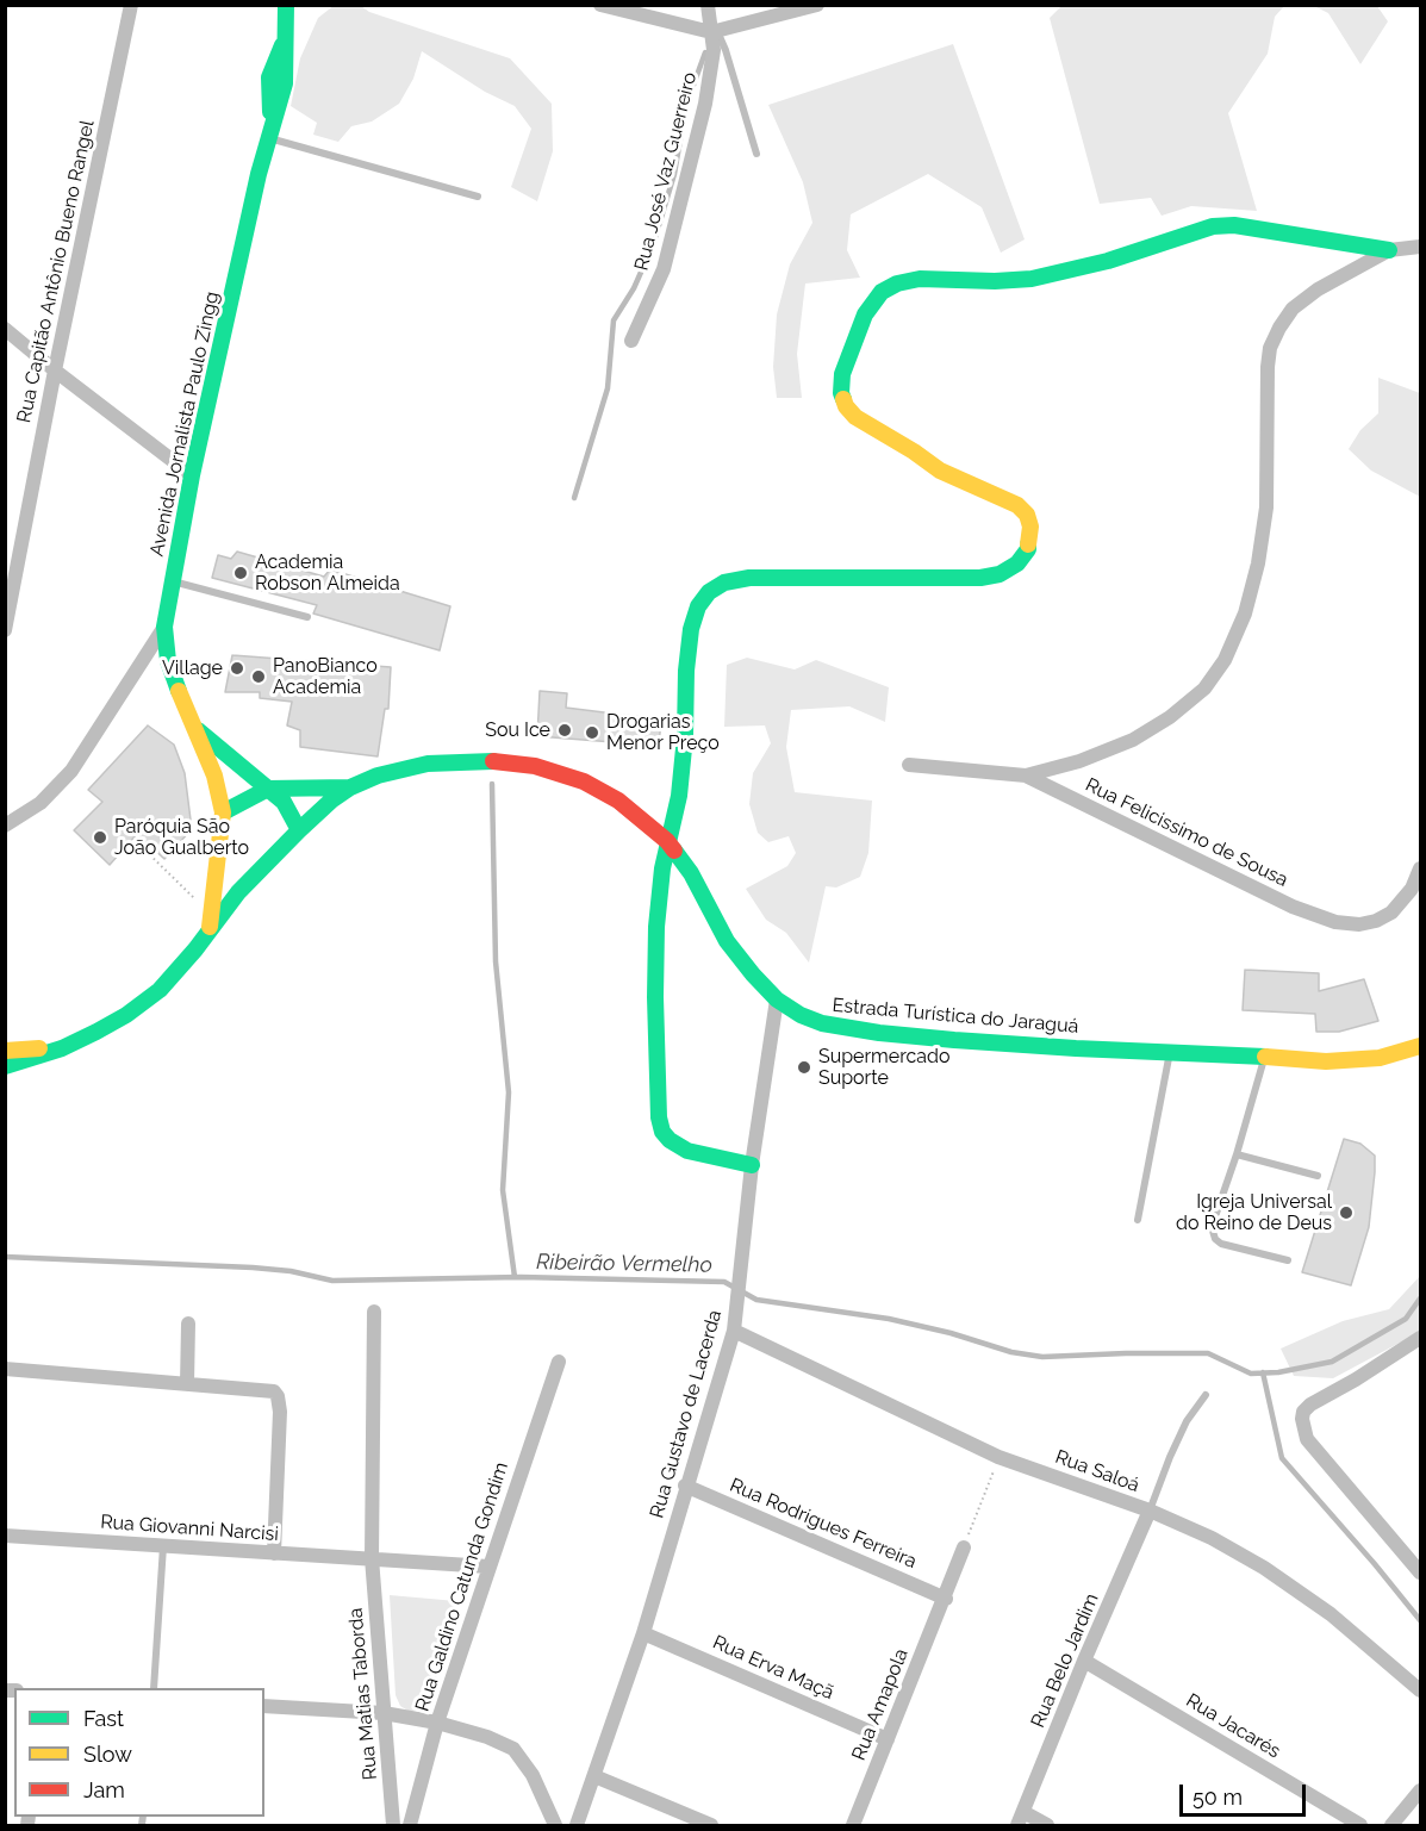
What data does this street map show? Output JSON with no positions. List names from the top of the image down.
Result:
{
  "streets": {
    "main road": ["Avenida Jornalista Paulo Zingg", "Estrada Turística do Jaraguá"],
    "street": [
      "Rua José Vaz Guerreiro",
      "Rua Capitão Antônio Bueno Rangel",
      "Rua Felicissimo de Sousa",
      "Rua Gustavo de Lacerda",
      "Rua Saloá",
      "Rua Rodrigues Ferreira",
      "Rua Giovanni Narcisi",
      "Rua Galdino Catunda Gondim",
      "Rua Belo Jardim",
      "Rua Erva Maçã",
      "Rua Matias Taborda",
      "Rua Amapola",
      "Rua Jacarés"
    ]
  },
  "crossings": [
    ["Avenida Jornalista Paulo Zingg", "Estrada Turística do Jaraguá"],
    ["Estrada Turística do Jaraguá", "Rua Gustavo de Lacerda"],
    ["Rua Gustavo de Lacerda", "Rua Saloá"],
    ["Rua Gustavo de Lacerda", "Rua Rodrigues Ferreira"],
    ["Rua Gustavo de Lacerda", "Rua Erva Maçã"],
    ["Rua Saloá", "Rua Belo Jardim"],
    ["Rua Rodrigues Ferreira", "Rua Amapola"],
    ["Rua Giovanni Narcisi", "Rua Galdino Catunda Gondim"],
    ["Rua Giovanni Narcisi", "Rua Matias Taborda"],
    ["Rua Belo Jardim", "Rua Jacarés"],
    ["Rua Erva Maçã", "Rua Amapola"]
  ],
  "water": ["Ribeirão Vermelho"],
  "places": [
    "Academia Robson Almeida",
    "Village",
    "PanoBianco Academia",
    "Sou Ice",
    "Drogarias Menor Preço",
    "Paróquia São João Gualberto",
    "Supermercado Suporte",
    "Igreja Universal do Reino de Deus"
  ],
  "legend": ["Fast", "Slow", "Jam"],
  "scale_bar": "50 m"
}
